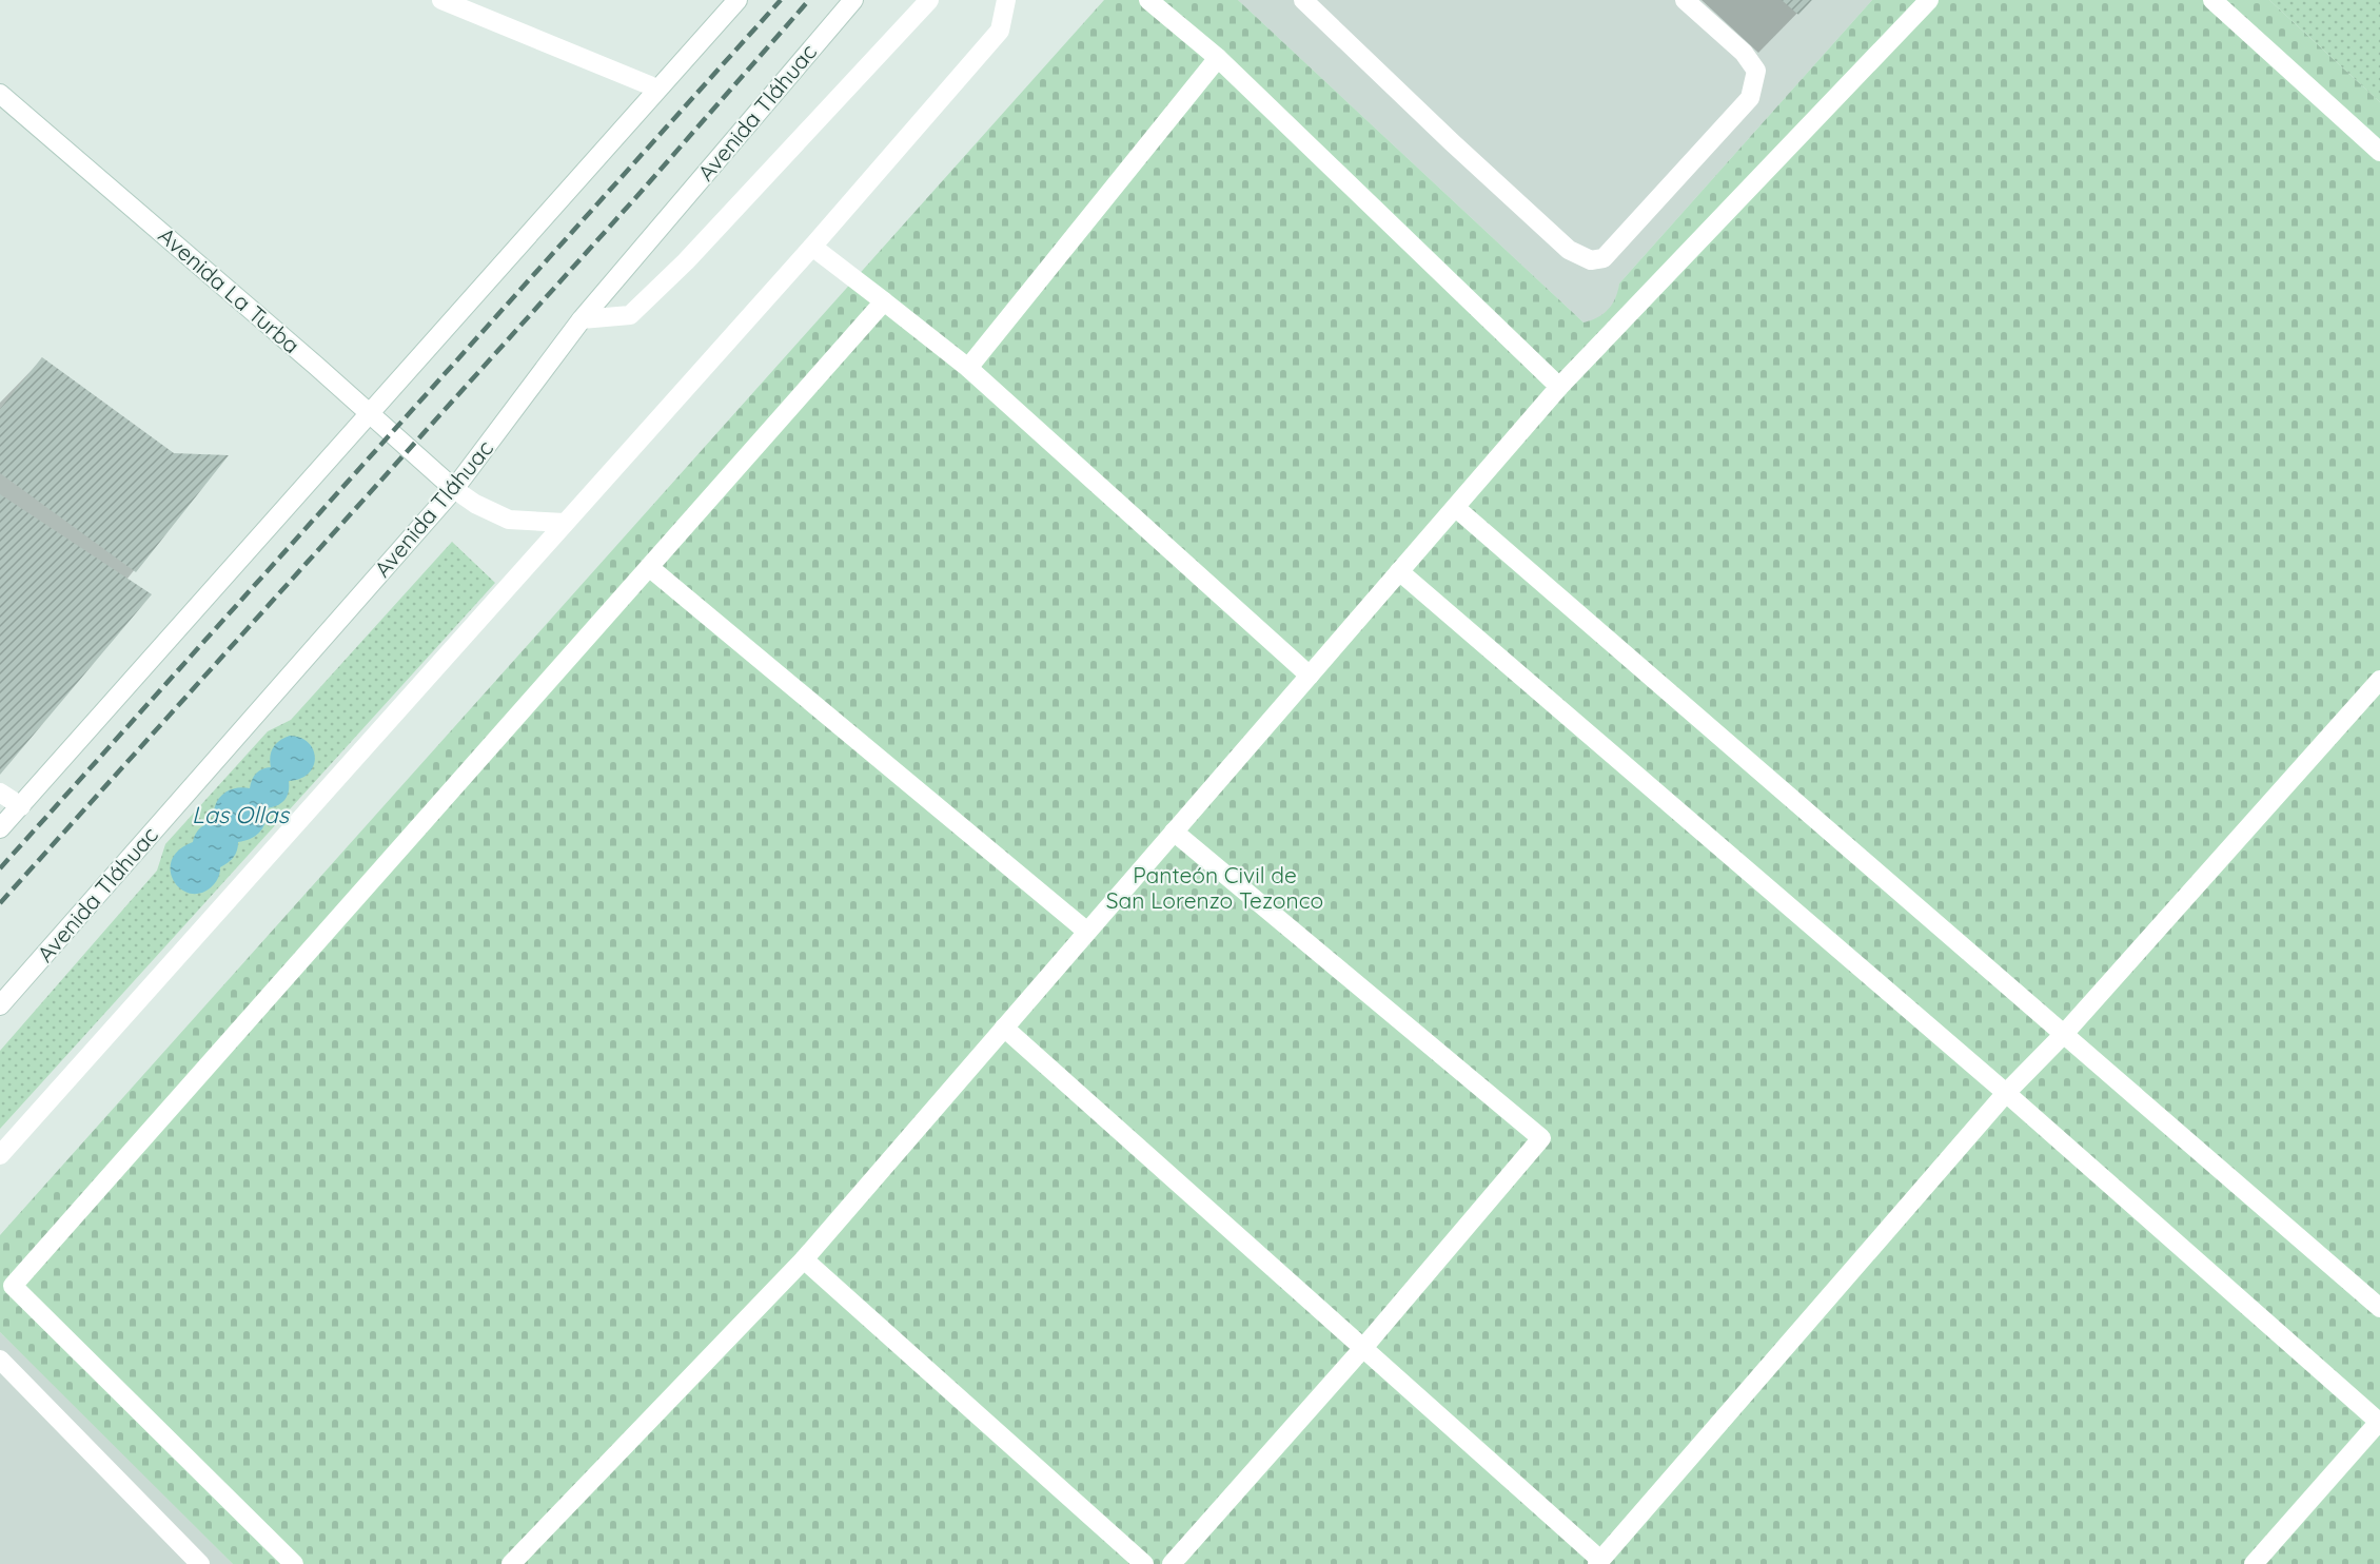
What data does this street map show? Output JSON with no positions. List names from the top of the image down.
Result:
{
  "streets": {
    "main road": ["Avenida Tláhuac", "Avenida La Turba"]
  },
  "crossings": [
    ["Avenida Tláhuac", "Avenida La Turba"]
  ],
  "water": ["Las Ollas"],
  "parks": ["Panteón Civil de San Lorenzo Tezonco"]
}
